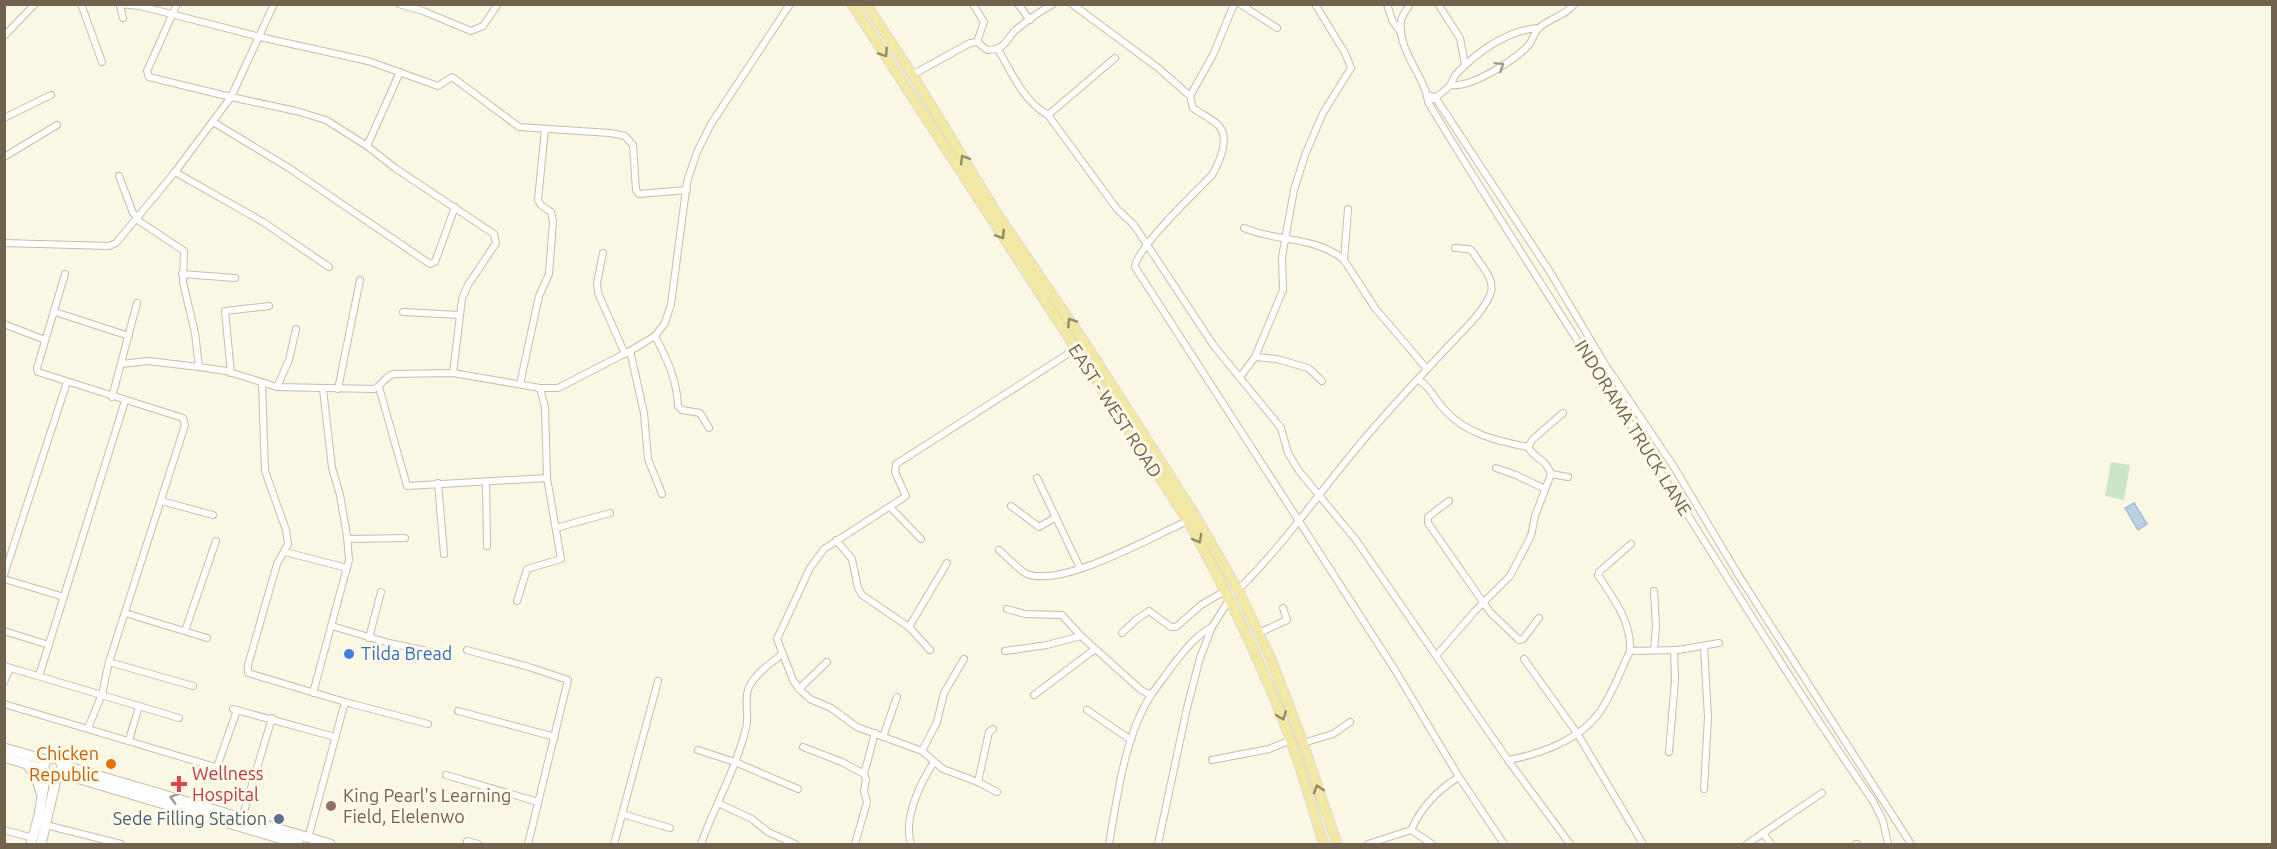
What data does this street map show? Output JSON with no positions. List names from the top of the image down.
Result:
{
  "streets": {
    "main road": ["EAST - WEST ROAD"],
    "street": ["INDORAMA TRUCK LANE"]
  },
  "places": {
    "other": [
      "Tilda Bread",
      "Chicken Republic",
      "King Pearl's Learning Field, Elelenwo",
      "Sede Filling Station"
    ],
    "health": ["Wellness Hospital"]
  }
}
